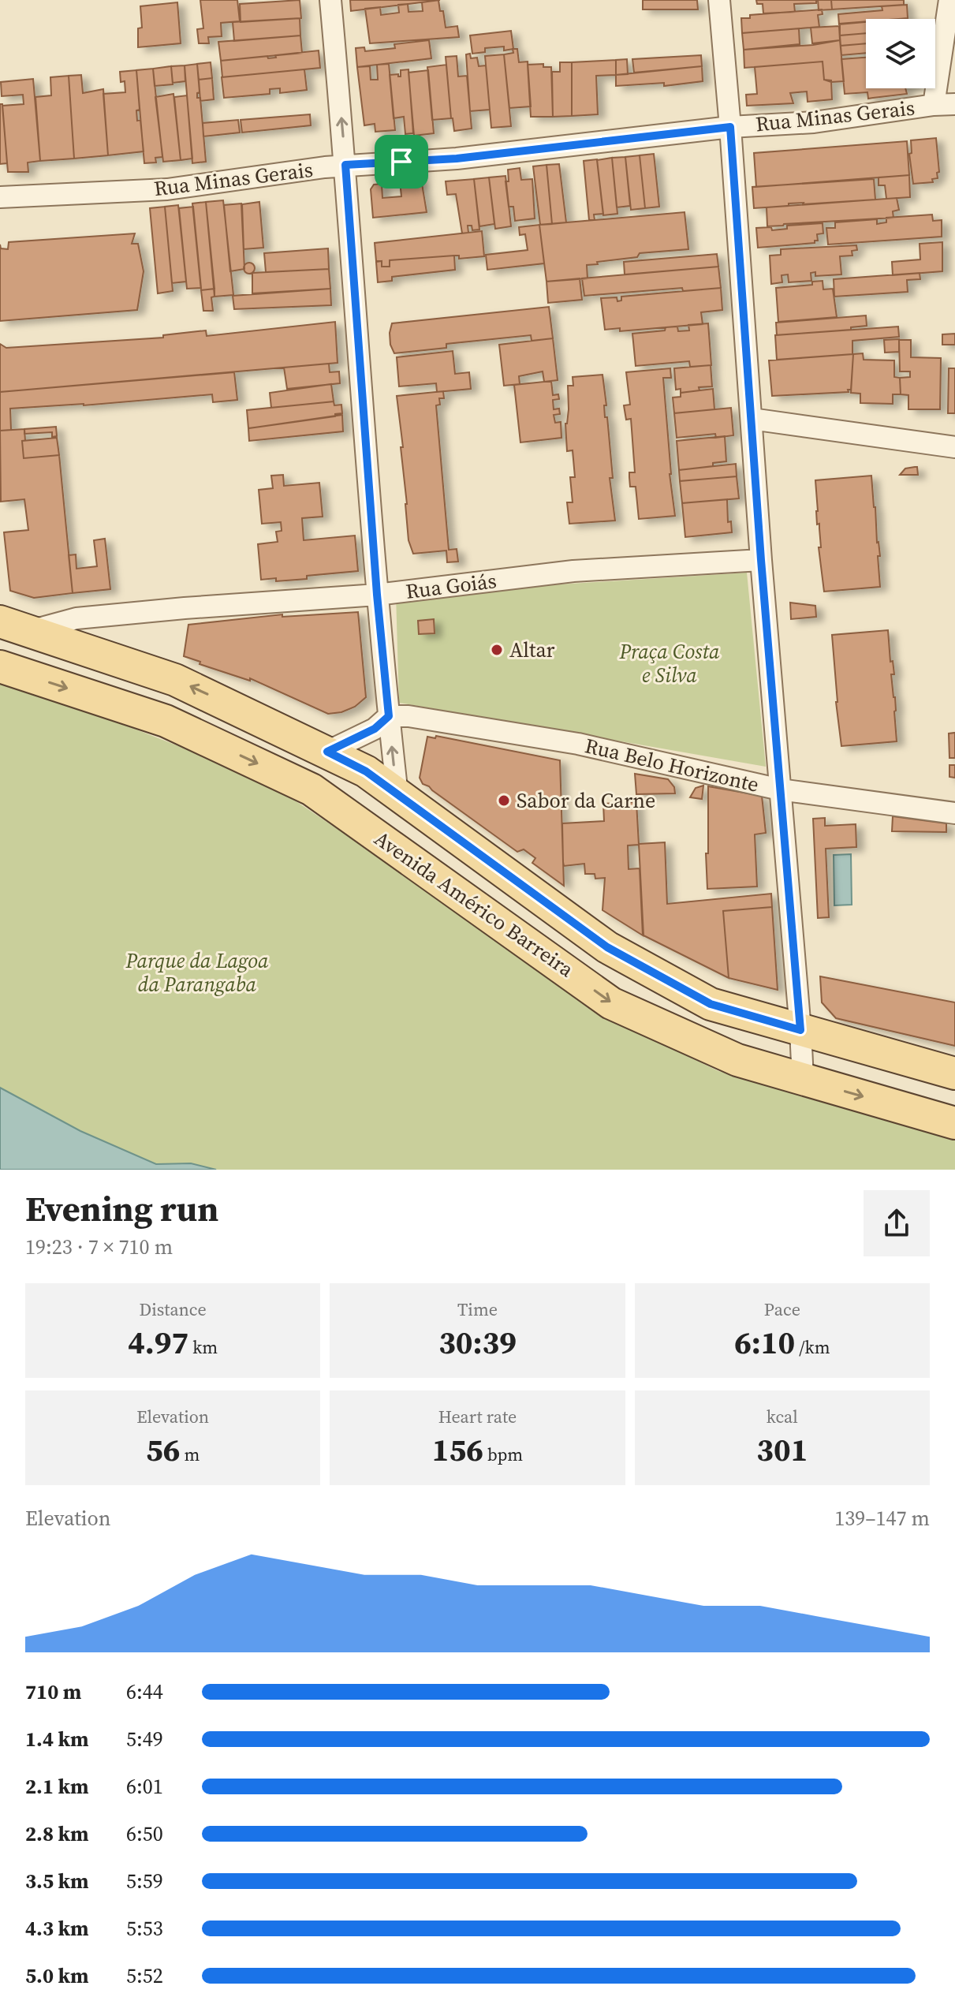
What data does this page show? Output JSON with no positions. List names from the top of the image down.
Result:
{
  "streets": {
    "main road": ["Avenida Américo Barreira"],
    "street": ["Rua Minas Gerais", "Rua Goiás", "Rua Belo Horizonte"]
  },
  "crossings": [
    ["Rua Goiás", "Avenida Américo Barreira"]
  ],
  "parks": ["Praça Costa e Silva", "Parque da Lagoa da Parangaba"],
  "places": ["Altar", "Sabor da Carne"],
  "page": {
    "heading": ["Evening run", "19:23 · 7 × 710 m"],
    "stats": [
      ["Distance", "4.97 km"],
      ["Time", "30:39"],
      ["Pace", "6:10 /km"],
      ["Elevation", "56 m"],
      ["Heart rate", "156 bpm"],
      ["kcal", "301"]
    ],
    "chart": ["Elevation", "139–147 m"],
    "list": [
      {
        "name": "710 m",
        "note": "6:44"
      },
      {
        "name": "1.4 km",
        "note": "5:49"
      },
      {
        "name": "2.1 km",
        "note": "6:01"
      },
      {
        "name": "2.8 km",
        "note": "6:50"
      },
      {
        "name": "3.5 km",
        "note": "5:59"
      },
      {
        "name": "4.3 km",
        "note": "5:53"
      },
      {
        "name": "5.0 km",
        "note": "5:52"
      }
    ]
  }
}
